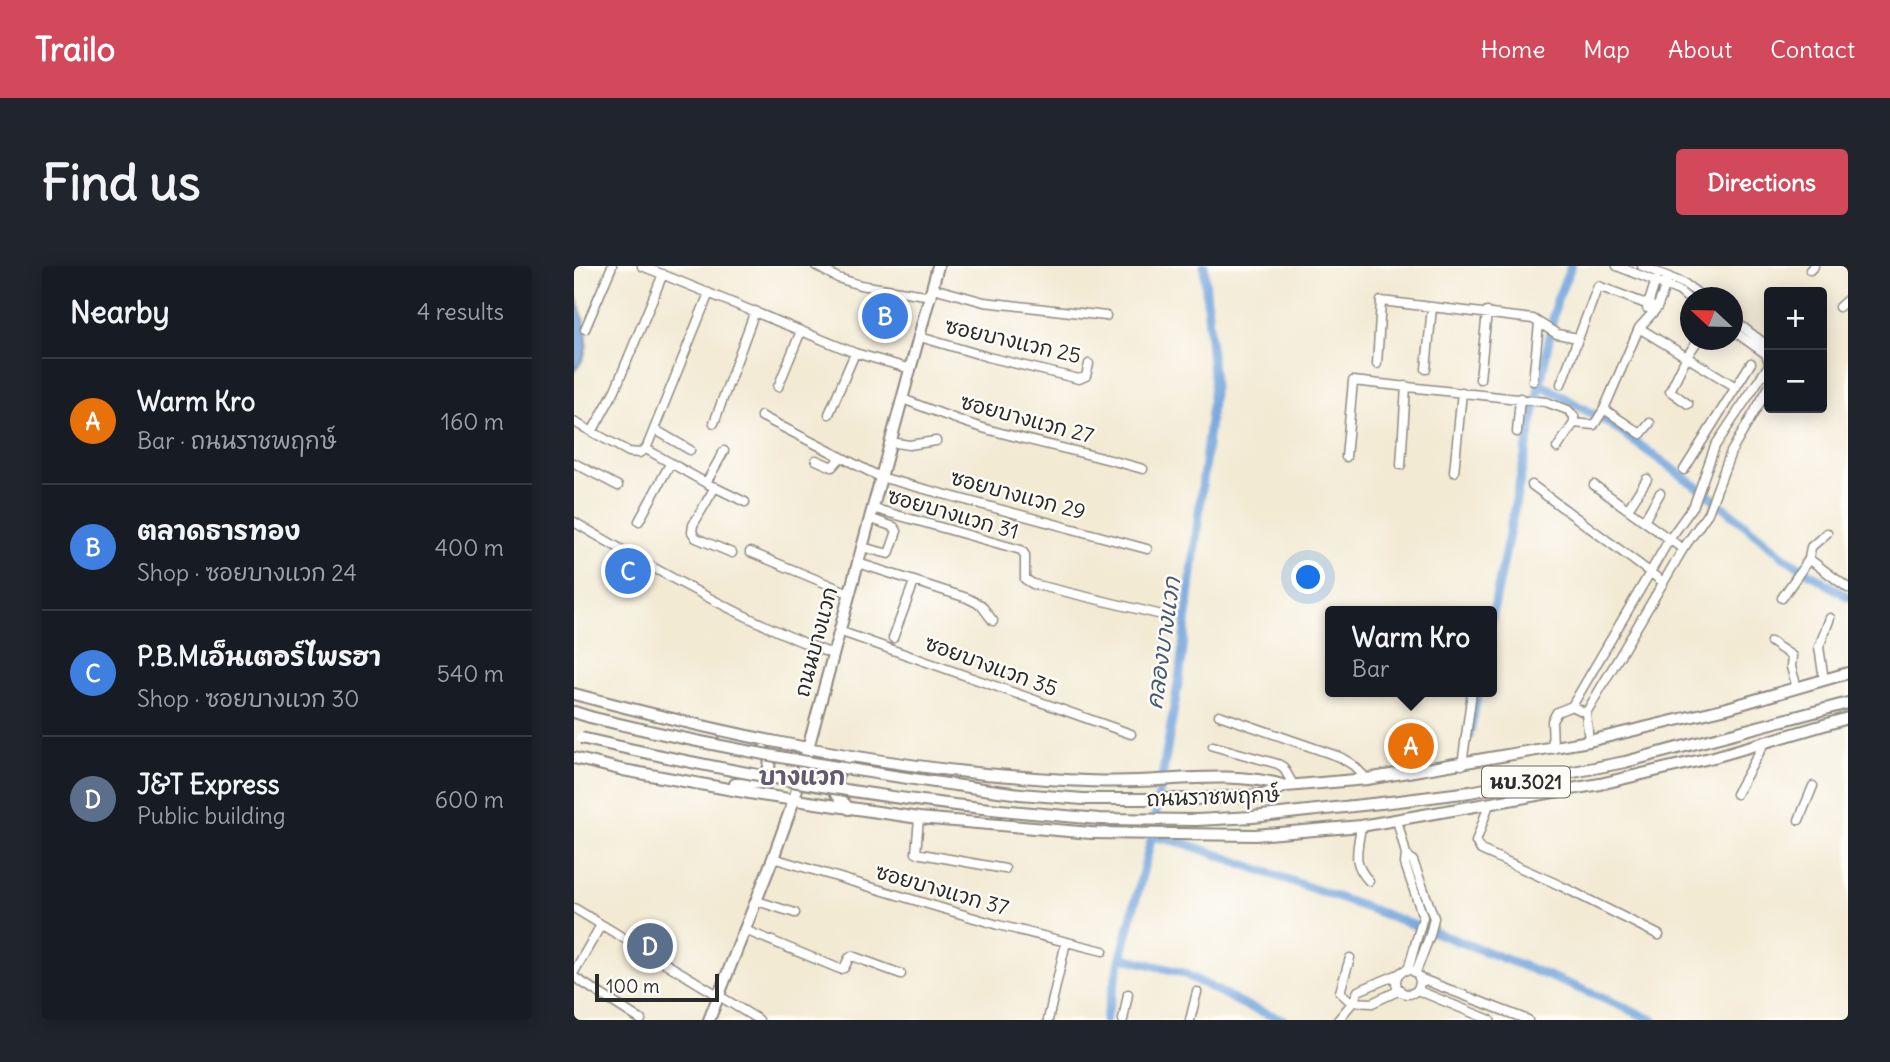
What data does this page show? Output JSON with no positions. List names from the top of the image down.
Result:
{
  "streets": {
    "main road": ["ถนนบางแวก", "นบ.3021", "ถนนราชพฤกษ์"],
    "street": [
      "ซอยบางแวก 25",
      "ซอยบางแวก 27",
      "ซอยบางแวก 29",
      "ซอยบางแวก 31",
      "ซอยบางแวก 35",
      "ซอยบางแวก 37"
    ]
  },
  "crossings": [
    ["ซอยบางแวก 25", "ถนนบางแวก"],
    ["ซอยบางแวก 27", "ถนนบางแวก"],
    ["ซอยบางแวก 29", "ถนนบางแวก"],
    ["ซอยบางแวก 31", "ถนนบางแวก"],
    ["ถนนบางแวก", "ซอยบางแวก 35"],
    ["ถนนบางแวก", "ถนนราชพฤกษ์"],
    ["ถนนบางแวก", "ซอยบางแวก 37"]
  ],
  "districts": ["บางแวก"],
  "water": ["คลองบางแวก"],
  "scale_bar": "100 m",
  "north": "left",
  "page": {
    "header": "Trailo",
    "nav": [
      "Home",
      "Map",
      "About",
      "Contact"
    ],
    "buttons": "Directions",
    "title": "Find us",
    "heading": ["Nearby", "4 results"],
    "map_buttons": ["+", "−"],
    "pins": [
      "B",
      "C",
      "A",
      "D"
    ],
    "list": [
      {
        "mark": "A",
        "name": "Warm Kro",
        "note": "Bar · ถนนราชพฤกษ์",
        "value": "160 m"
      },
      {
        "mark": "B",
        "name": "ตลาดธารทอง",
        "note": "Shop · ซอยบางแวก 24",
        "value": "400 m"
      },
      {
        "mark": "C",
        "name": "P.B.Mเอ็นเตอร์ไพรฮา",
        "note": "Shop · ซอยบางแวก 30",
        "value": "540 m"
      },
      {
        "mark": "D",
        "name": "J&T Express",
        "note": "Public building",
        "value": "600 m"
      }
    ],
    "popup": ["Warm Kro", "Bar"],
    "scale": "100 m"
  }
}
